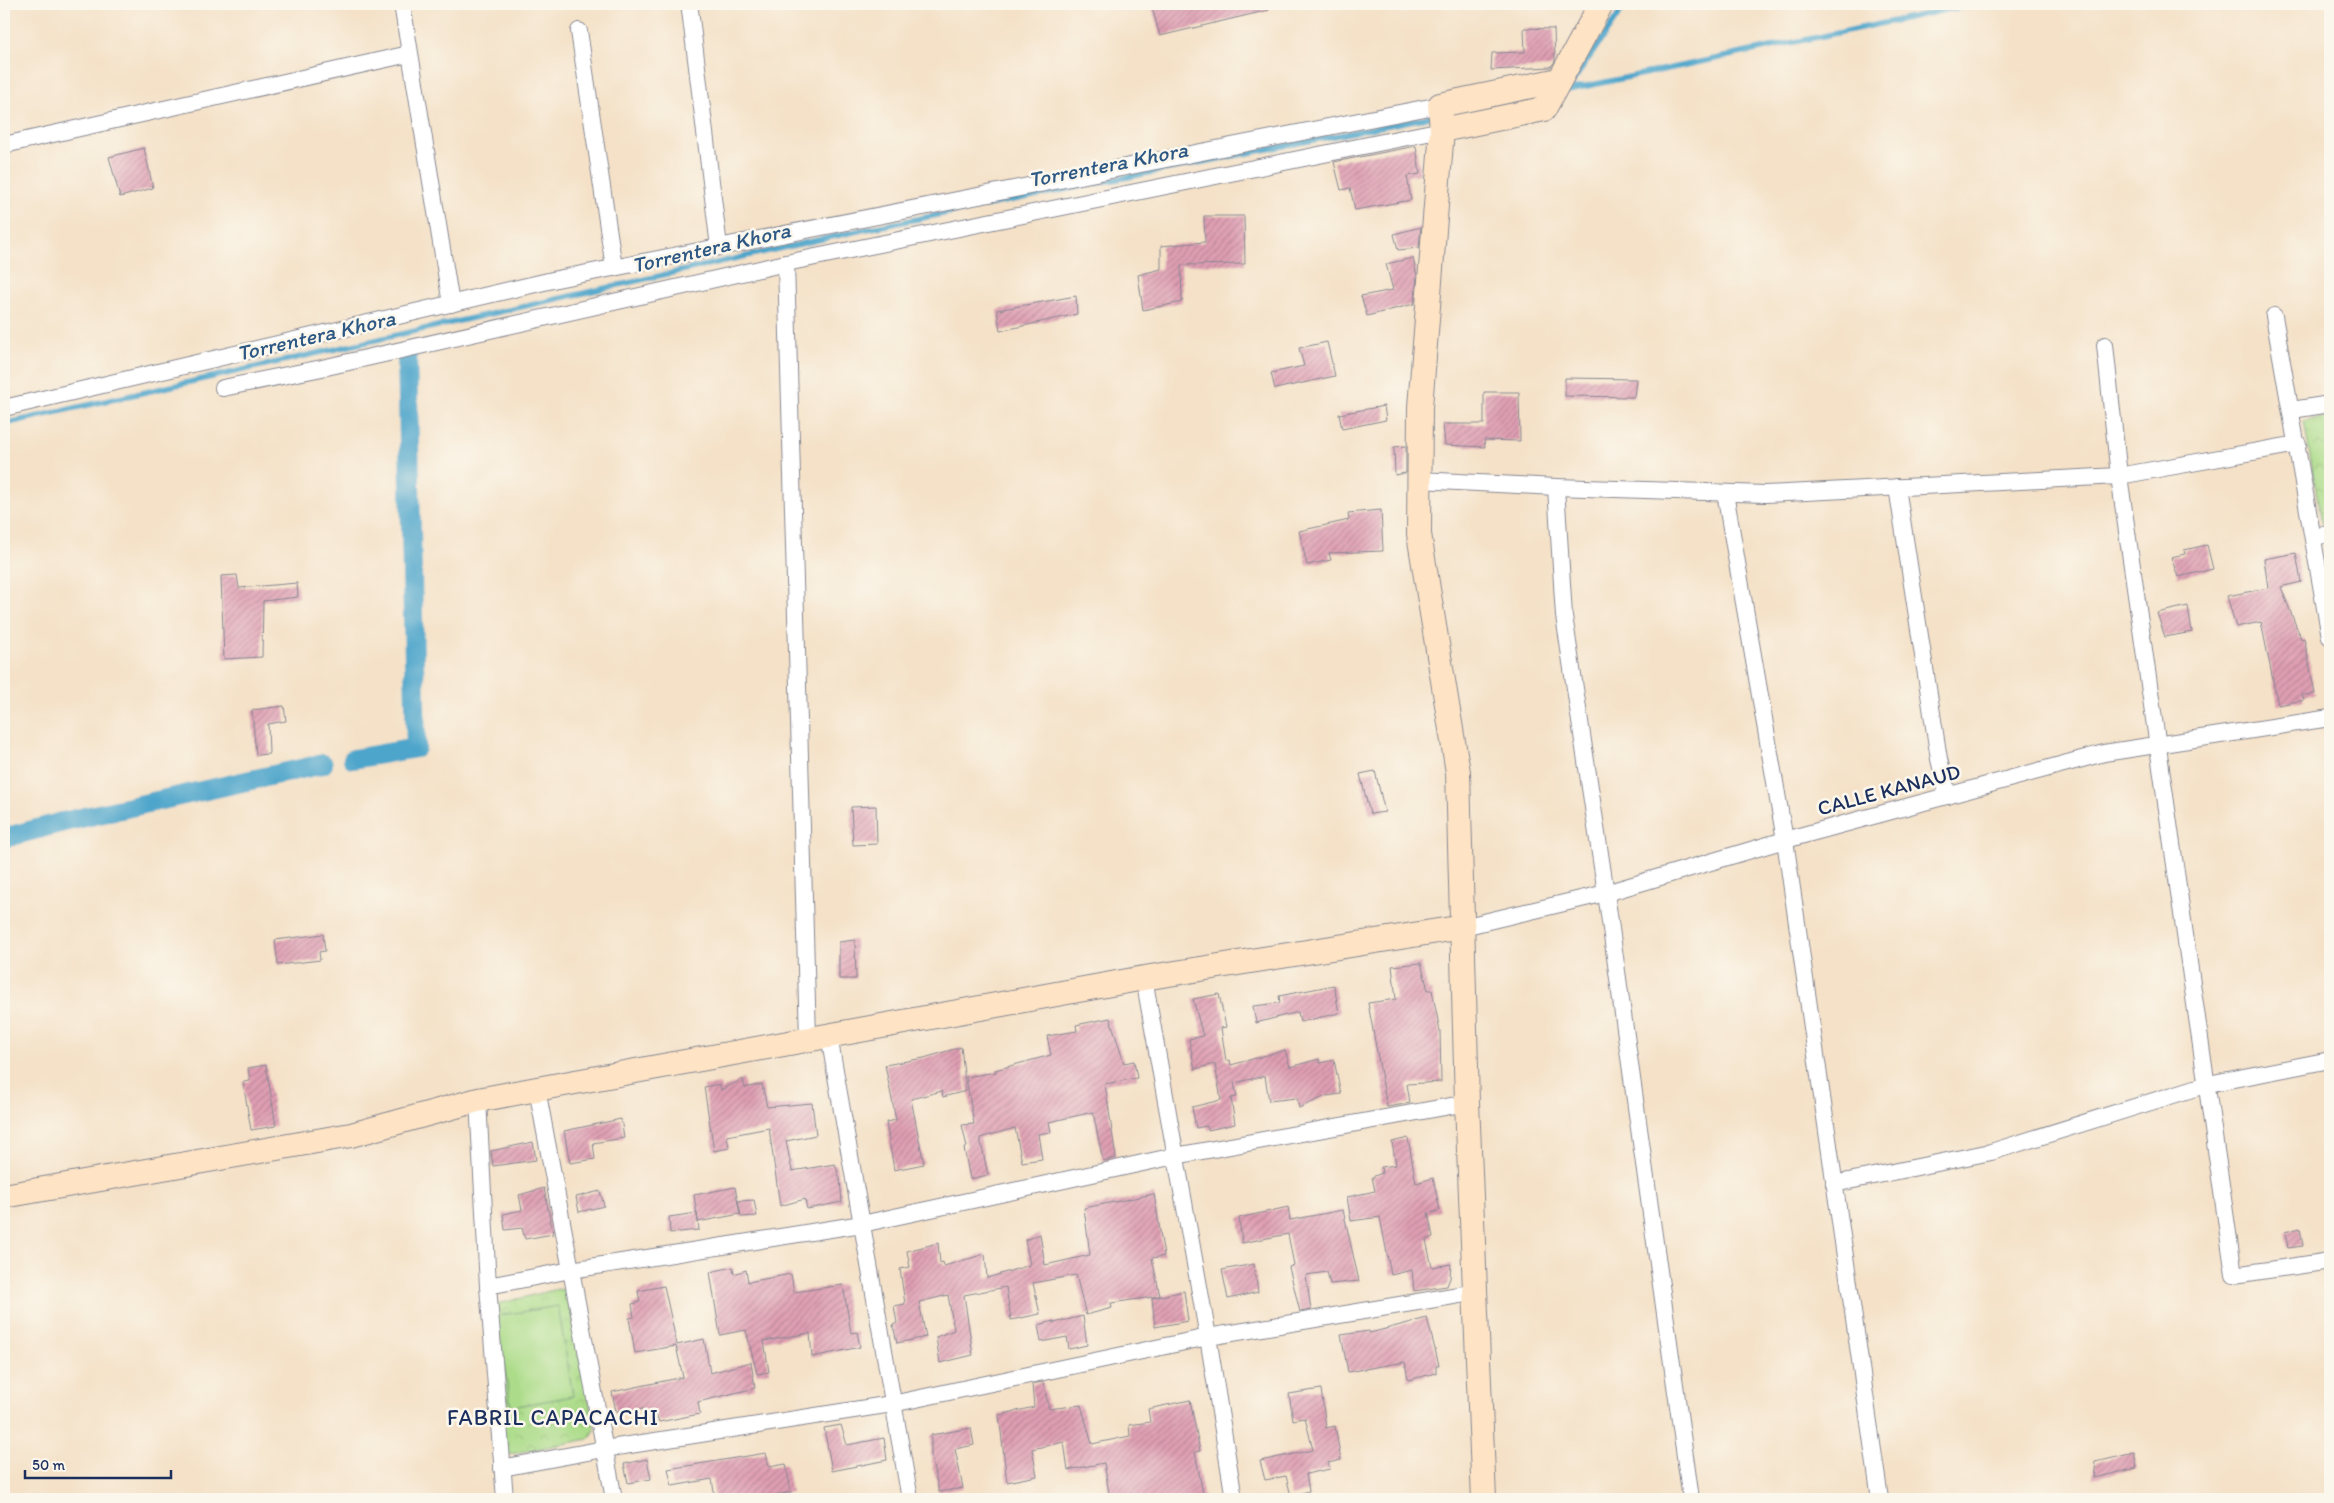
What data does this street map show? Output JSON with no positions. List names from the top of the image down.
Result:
{
  "streets": {
    "street": ["CALLE KANAUD"]
  },
  "districts": ["FABRIL CAPACACHI"],
  "water": ["Torrentera Khora"],
  "scale_bar": "50 m"
}
